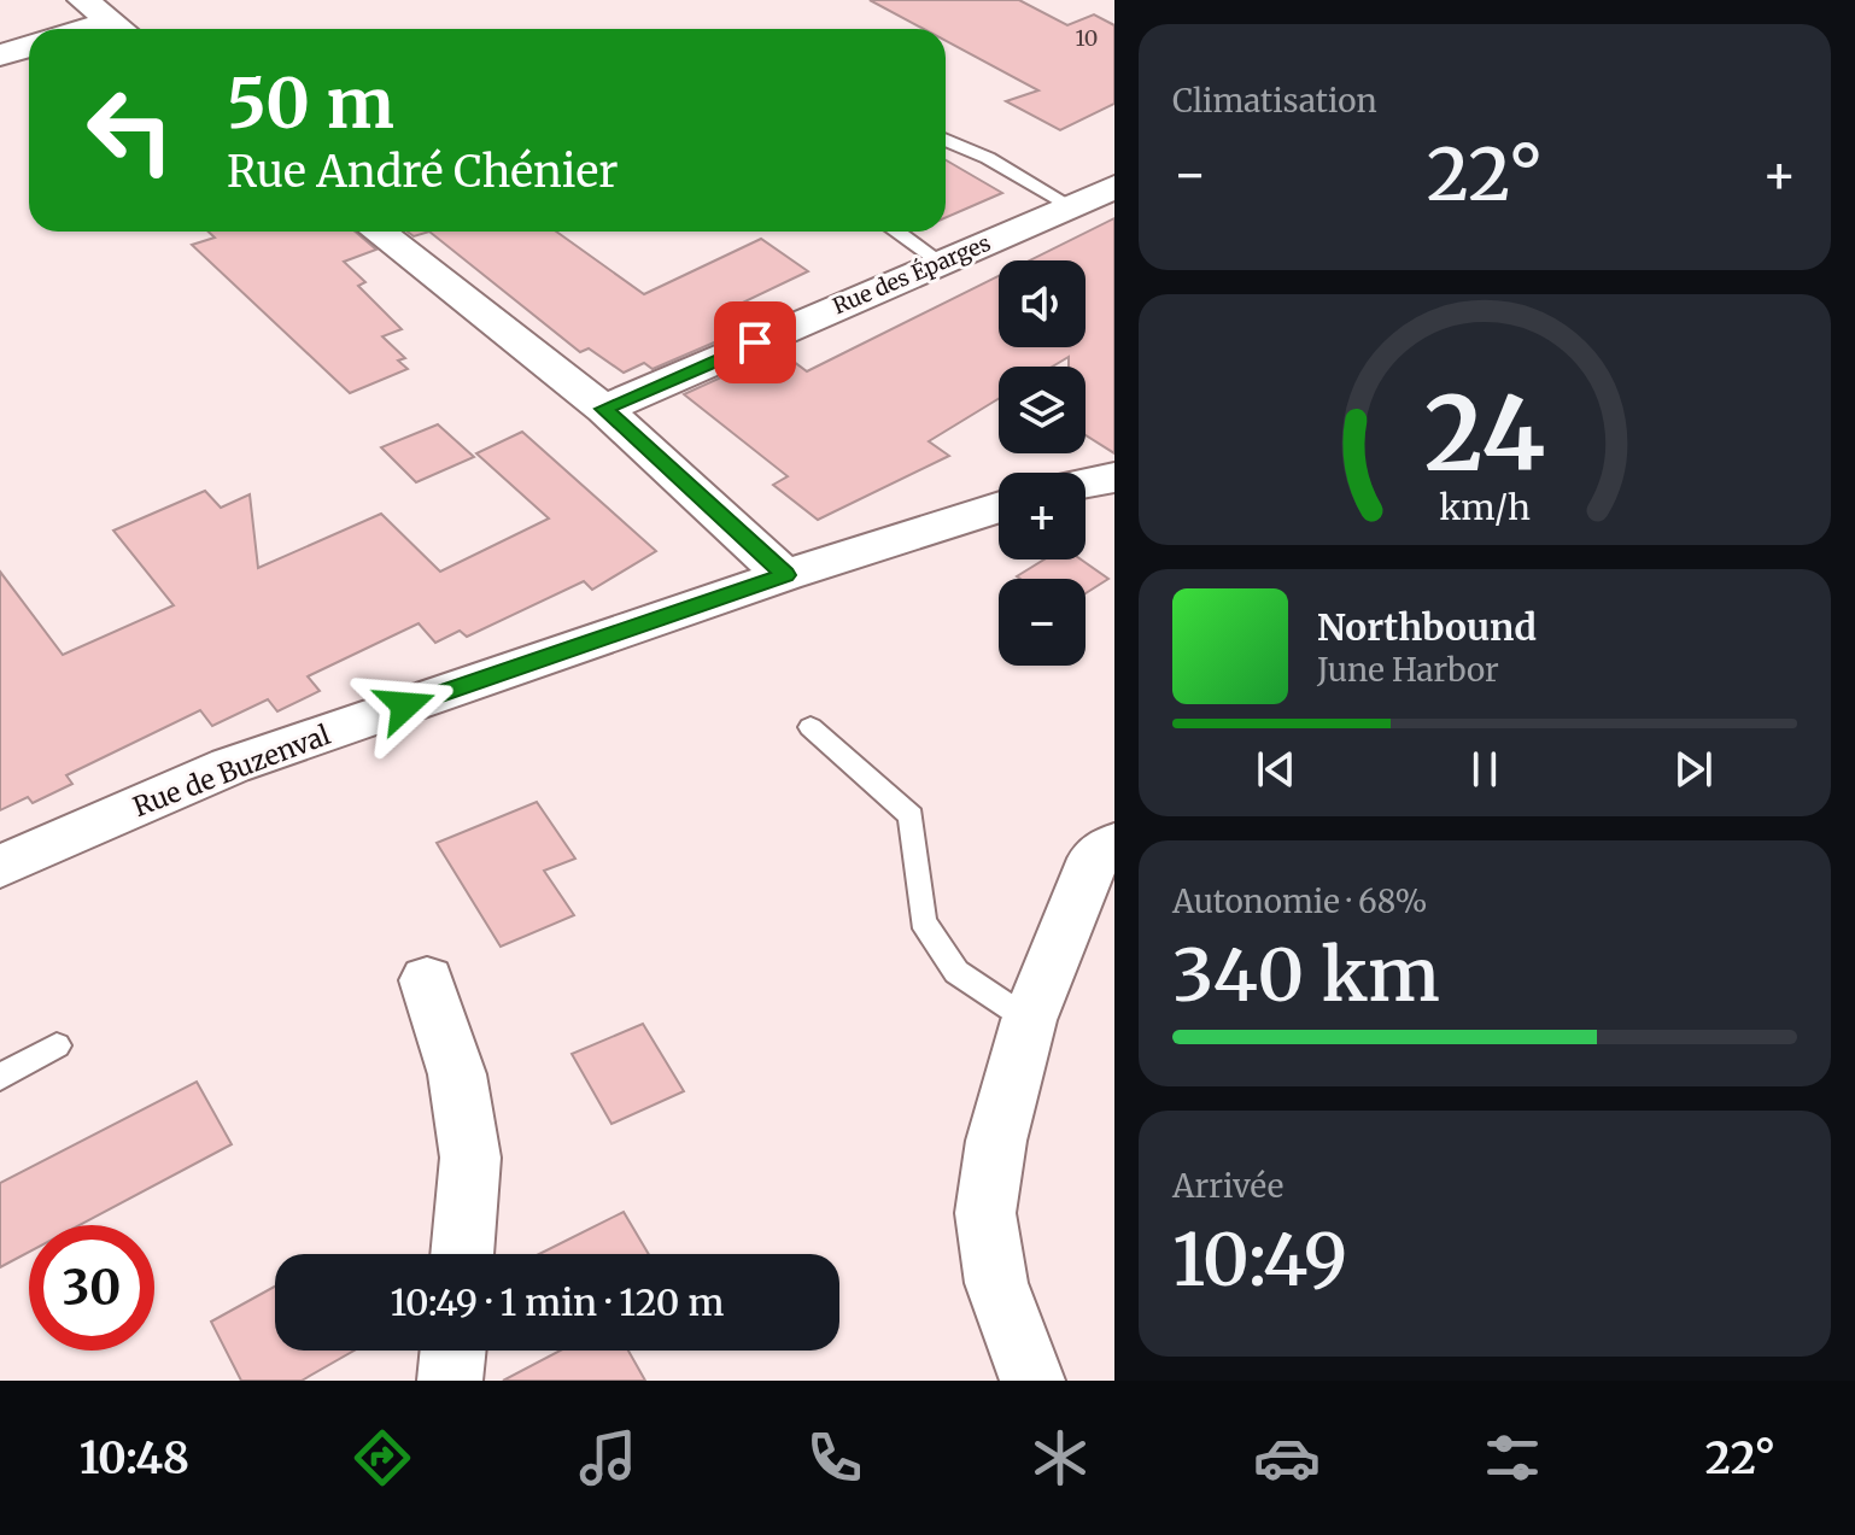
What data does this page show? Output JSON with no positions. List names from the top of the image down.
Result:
{
  "streets": {
    "street": ["Rue des Éparges", "Rue de Buzenval"]
  },
  "house_numbers": ["10"],
  "page": {
    "tile": [
      "Climatisation",
      ["Autonomie · 68%", "340 km"],
      ["Arrivée", "10:49"]
    ],
    "turn": ["50 m", "Rue André Chénier"],
    "heat": ["−", "22°", "+"],
    "map_buttons": ["+", "−"],
    "song": ["Northbound", "June Harbor"],
    "limit": "30",
    "trip": "10:49 · 1 min · 120 m",
    "tabs": ["10:48", "22°"],
    "gauge": ["24", "km/h"]
  }
}
